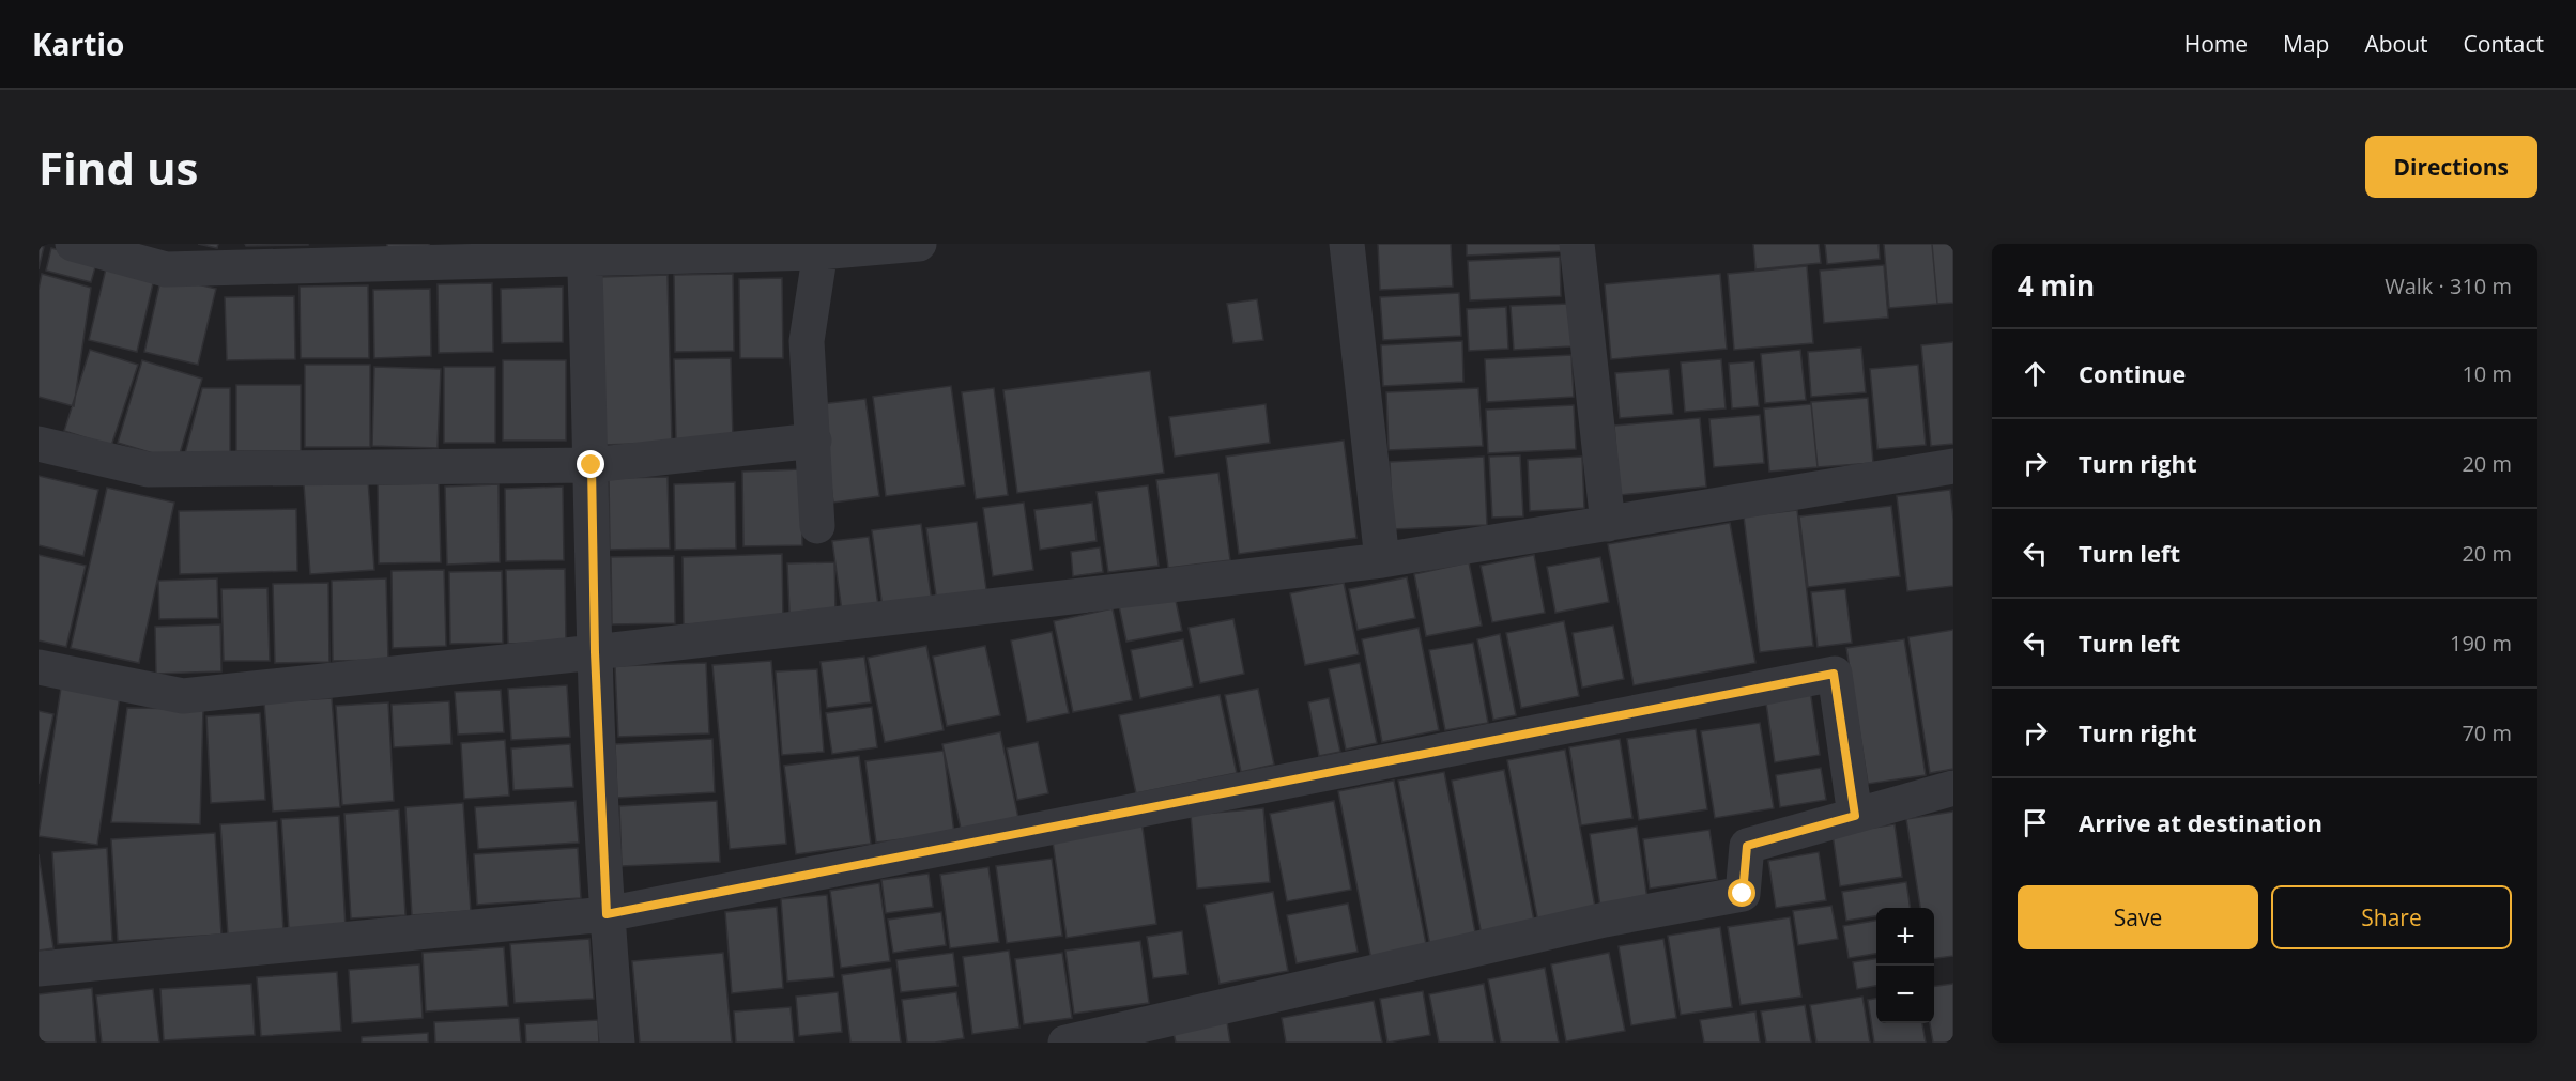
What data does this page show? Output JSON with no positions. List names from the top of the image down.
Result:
{
  "page": {
    "header": "Kartio",
    "nav": [
      "Home",
      "Map",
      "About",
      "Contact"
    ],
    "buttons": [
      "Directions",
      ["Save", "Share"]
    ],
    "title": "Find us",
    "heading": ["4 min", "Walk · 310 m"],
    "list": [
      ["Continue", "10 m"],
      ["Turn right", "20 m"],
      ["Turn left", "20 m"],
      ["Turn left", "190 m"],
      ["Turn right", "70 m"],
      "Arrive at destination"
    ],
    "map_buttons": ["+", "−"]
  }
}
